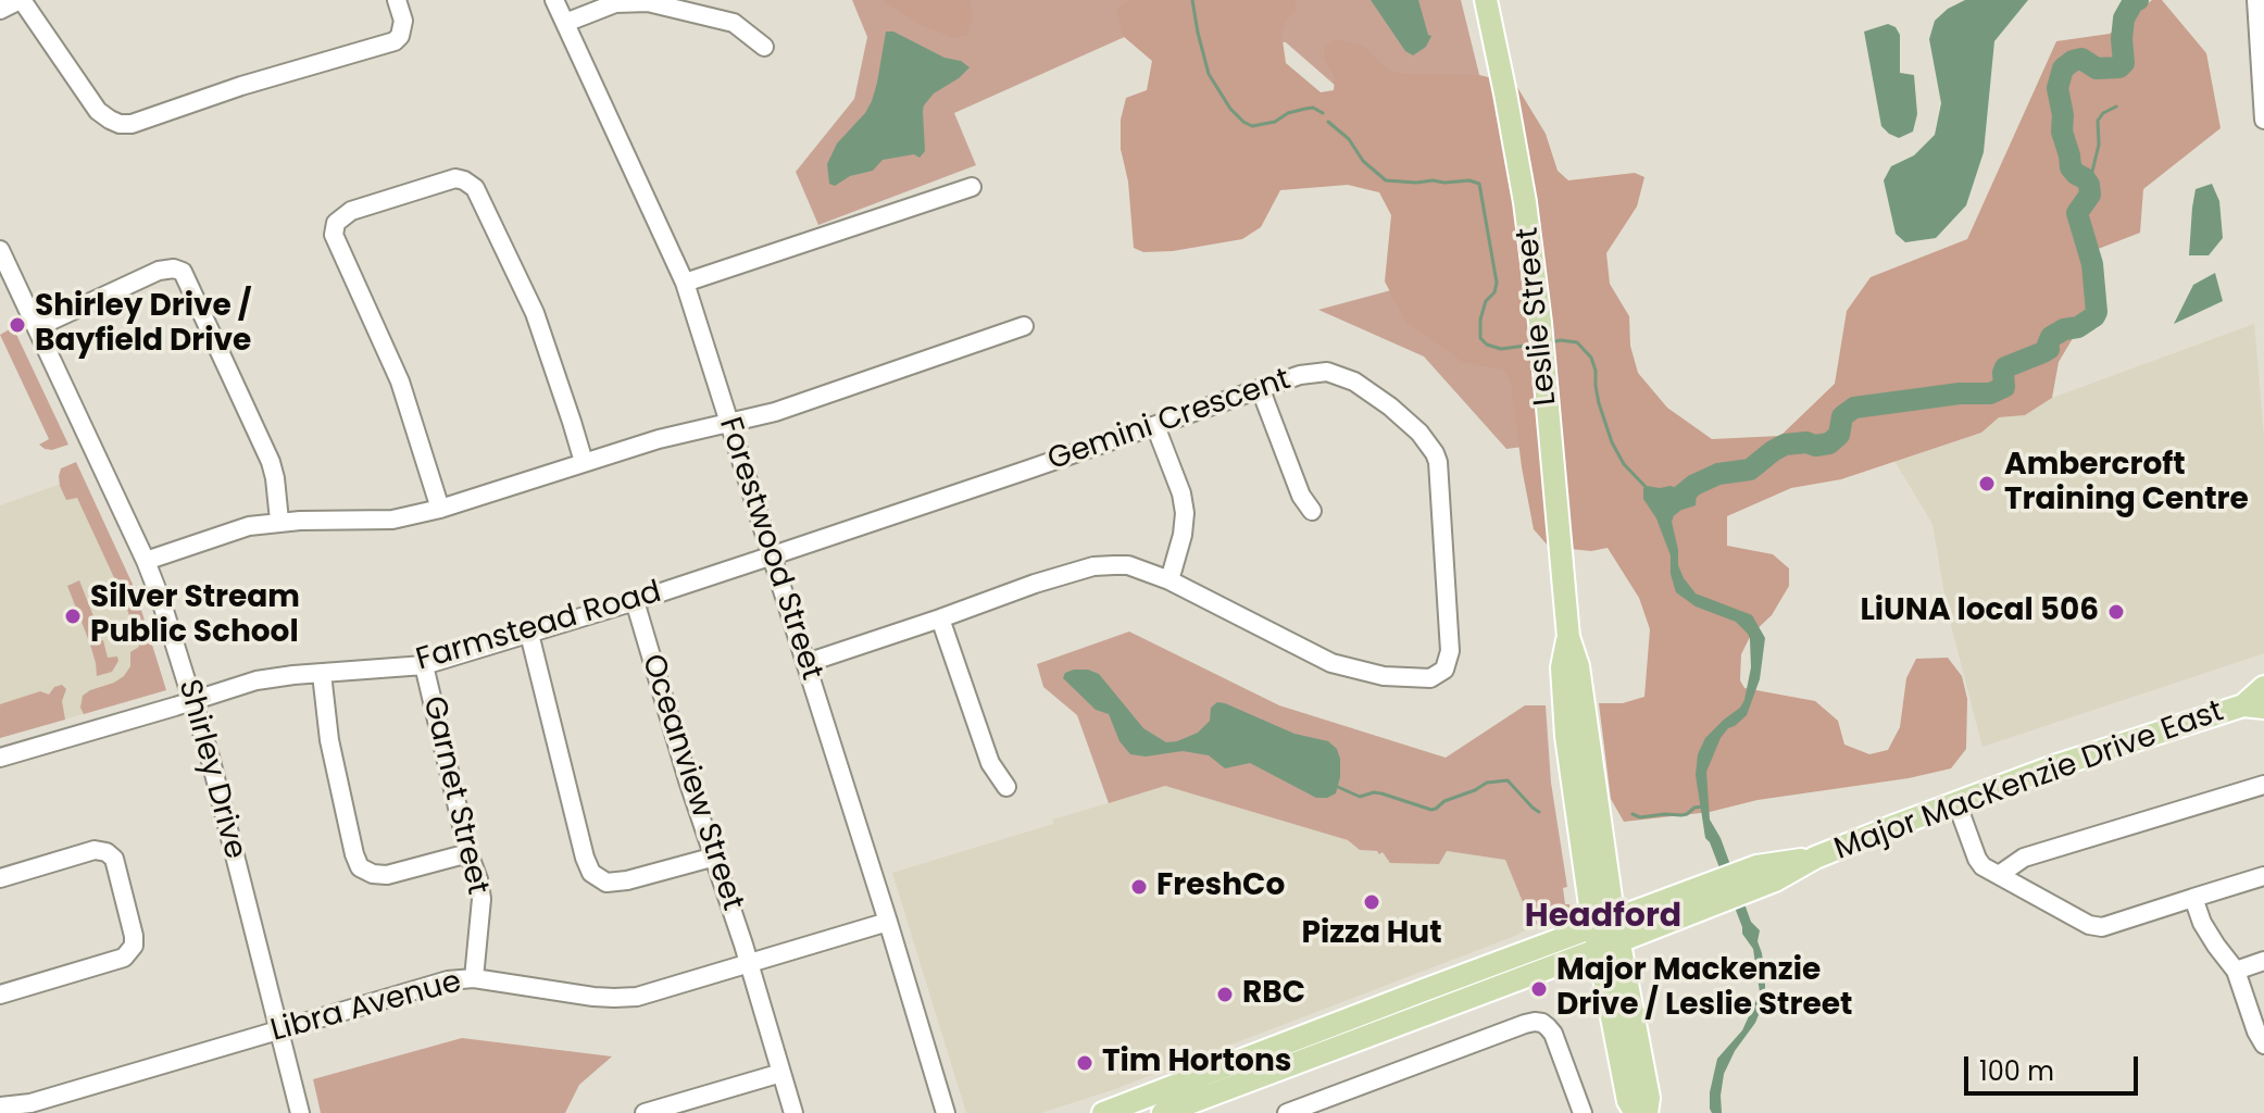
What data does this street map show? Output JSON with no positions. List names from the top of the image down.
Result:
{
  "streets": {
    "main road": ["Leslie Street", "Major MacKenzie Drive East"],
    "street": [
      "Gemini Crescent",
      "Forestwood Street",
      "Farmstead Road",
      "Shirley Drive",
      "Oceanview Street",
      "Garnet Street",
      "Libra Avenue"
    ]
  },
  "crossings": [
    ["Leslie Street", "Major MacKenzie Drive East"],
    ["Gemini Crescent", "Forestwood Street"],
    ["Gemini Crescent", "Farmstead Road"],
    ["Forestwood Street", "Farmstead Road"],
    ["Forestwood Street", "Libra Avenue"],
    ["Farmstead Road", "Shirley Drive"],
    ["Farmstead Road", "Oceanview Street"],
    ["Farmstead Road", "Garnet Street"],
    ["Shirley Drive", "Libra Avenue"],
    ["Oceanview Street", "Libra Avenue"],
    ["Garnet Street", "Libra Avenue"]
  ],
  "districts": ["Headford"],
  "places": [
    "Shirley Drive / Bayfield Drive",
    "Ambercroft Training Centre",
    "LiUNA local 506",
    "Silver Stream Public School",
    "FreshCo",
    "Pizza Hut",
    "Major Mackenzie Drive / Leslie Street",
    "RBC",
    "Tim Hortons"
  ],
  "scale_bar": "100 m"
}
